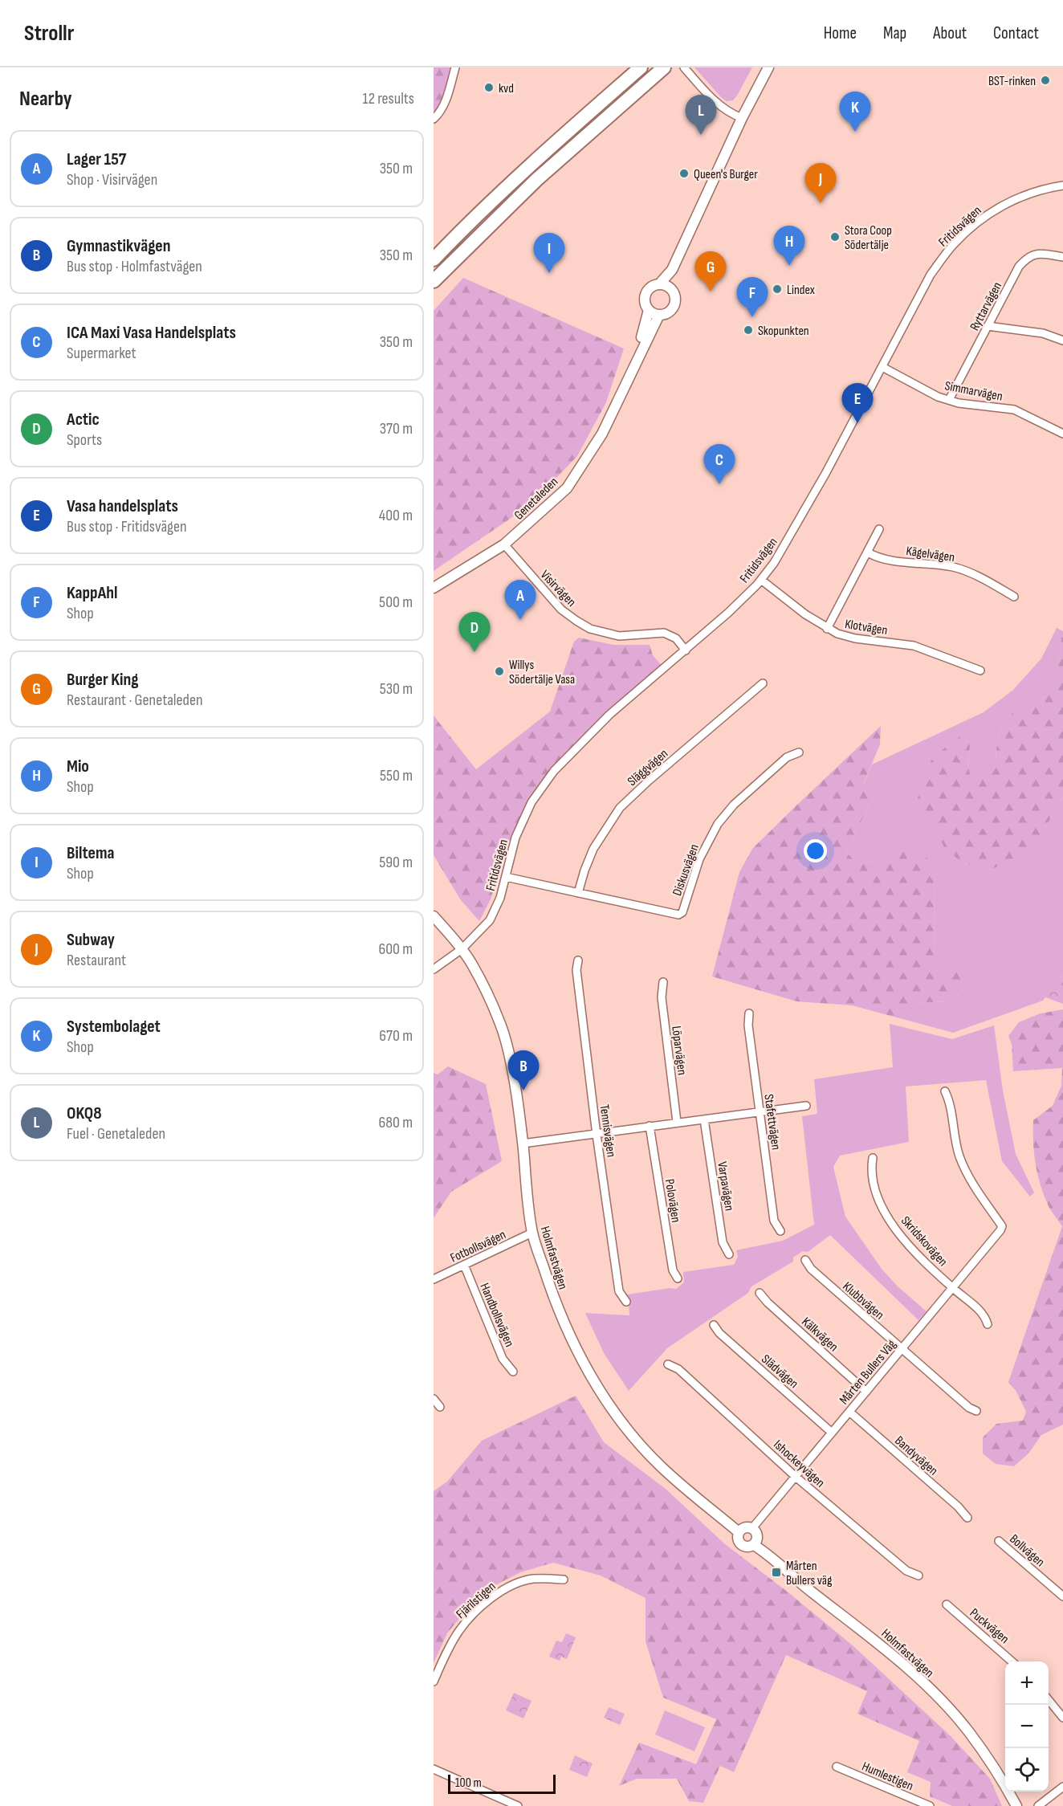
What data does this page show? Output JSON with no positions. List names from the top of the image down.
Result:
{
  "streets": {
    "street": [
      "Fritidsvägen",
      "Ryttarvägen",
      "Simmarvägen",
      "Genetaleden",
      "Kägelvägen",
      "Visirvägen",
      "Klotvägen",
      "Släggvägen",
      "Diskusvägen",
      "Löparvägen",
      "Stafettvägen",
      "Tennisvägen",
      "Varpavägen",
      "Polovägen",
      "Skridskovägen",
      "Fotbollsvägen",
      "Holmfastvägen",
      "Klubbvägen",
      "Handbollsvägen",
      "Kälkvägen",
      "Slädvägen",
      "Mårten Bullers Väg",
      "Bandyvägen",
      "Ishockeyvägen",
      "Bollvägen",
      "Fjärilstigen",
      "Puckvägen",
      "Humlestigen"
    ]
  },
  "crossings": [
    ["Fritidsvägen", "Simmarvägen"],
    ["Fritidsvägen", "Visirvägen"],
    ["Fritidsvägen", "Klotvägen"],
    ["Fritidsvägen", "Diskusvägen"],
    ["Fritidsvägen", "Holmfastvägen"],
    ["Ryttarvägen", "Simmarvägen"],
    ["Genetaleden", "Visirvägen"],
    ["Släggvägen", "Diskusvägen"],
    ["Skridskovägen", "Mårten Bullers Väg"],
    ["Fotbollsvägen", "Holmfastvägen"],
    ["Fotbollsvägen", "Handbollsvägen"],
    ["Holmfastvägen", "Mårten Bullers Väg"],
    ["Klubbvägen", "Mårten Bullers Väg"],
    ["Kälkvägen", "Mårten Bullers Väg"],
    ["Slädvägen", "Mårten Bullers Väg"],
    ["Mårten Bullers Väg", "Bandyvägen"],
    ["Mårten Bullers Väg", "Ishockeyvägen"]
  ],
  "places": {
    "other": [
      "BST-rinken",
      "kvd",
      "Queen's Burger",
      "Stora Coop Södertälje",
      "Lindex",
      "Skopunkten",
      "Willys Södertälje Vasa"
    ],
    "transit": ["Mårten Bullers väg"]
  },
  "scale_bar": "100 m",
  "page": {
    "header": "Strollr",
    "nav": [
      "Home",
      "Map",
      "About",
      "Contact"
    ],
    "heading": ["Nearby", "12 results"],
    "pins": [
      "K",
      "L",
      "J",
      "H",
      "I",
      "G",
      "F",
      "E",
      "C",
      "A",
      "D",
      "B"
    ],
    "list": [
      {
        "mark": "A",
        "name": "Lager 157",
        "note": "Shop · Visirvägen",
        "value": "350 m"
      },
      {
        "mark": "B",
        "name": "Gymnastikvägen",
        "note": "Bus stop · Holmfastvägen",
        "value": "350 m"
      },
      {
        "mark": "C",
        "name": "ICA Maxi Vasa Handelsplats",
        "note": "Supermarket",
        "value": "350 m"
      },
      {
        "mark": "D",
        "name": "Actic",
        "note": "Sports",
        "value": "370 m"
      },
      {
        "mark": "E",
        "name": "Vasa handelsplats",
        "note": "Bus stop · Fritidsvägen",
        "value": "400 m"
      },
      {
        "mark": "F",
        "name": "KappAhl",
        "note": "Shop",
        "value": "500 m"
      },
      {
        "mark": "G",
        "name": "Burger King",
        "note": "Restaurant · Genetaleden",
        "value": "530 m"
      },
      {
        "mark": "H",
        "name": "Mio",
        "note": "Shop",
        "value": "550 m"
      },
      {
        "mark": "I",
        "name": "Biltema",
        "note": "Shop",
        "value": "590 m"
      },
      {
        "mark": "J",
        "name": "Subway",
        "note": "Restaurant",
        "value": "600 m"
      },
      {
        "mark": "K",
        "name": "Systembolaget",
        "note": "Shop",
        "value": "670 m"
      },
      {
        "mark": "L",
        "name": "OKQ8",
        "note": "Fuel · Genetaleden",
        "value": "680 m"
      }
    ],
    "map_buttons": ["+", "−"],
    "scale": "100 m"
  }
}
